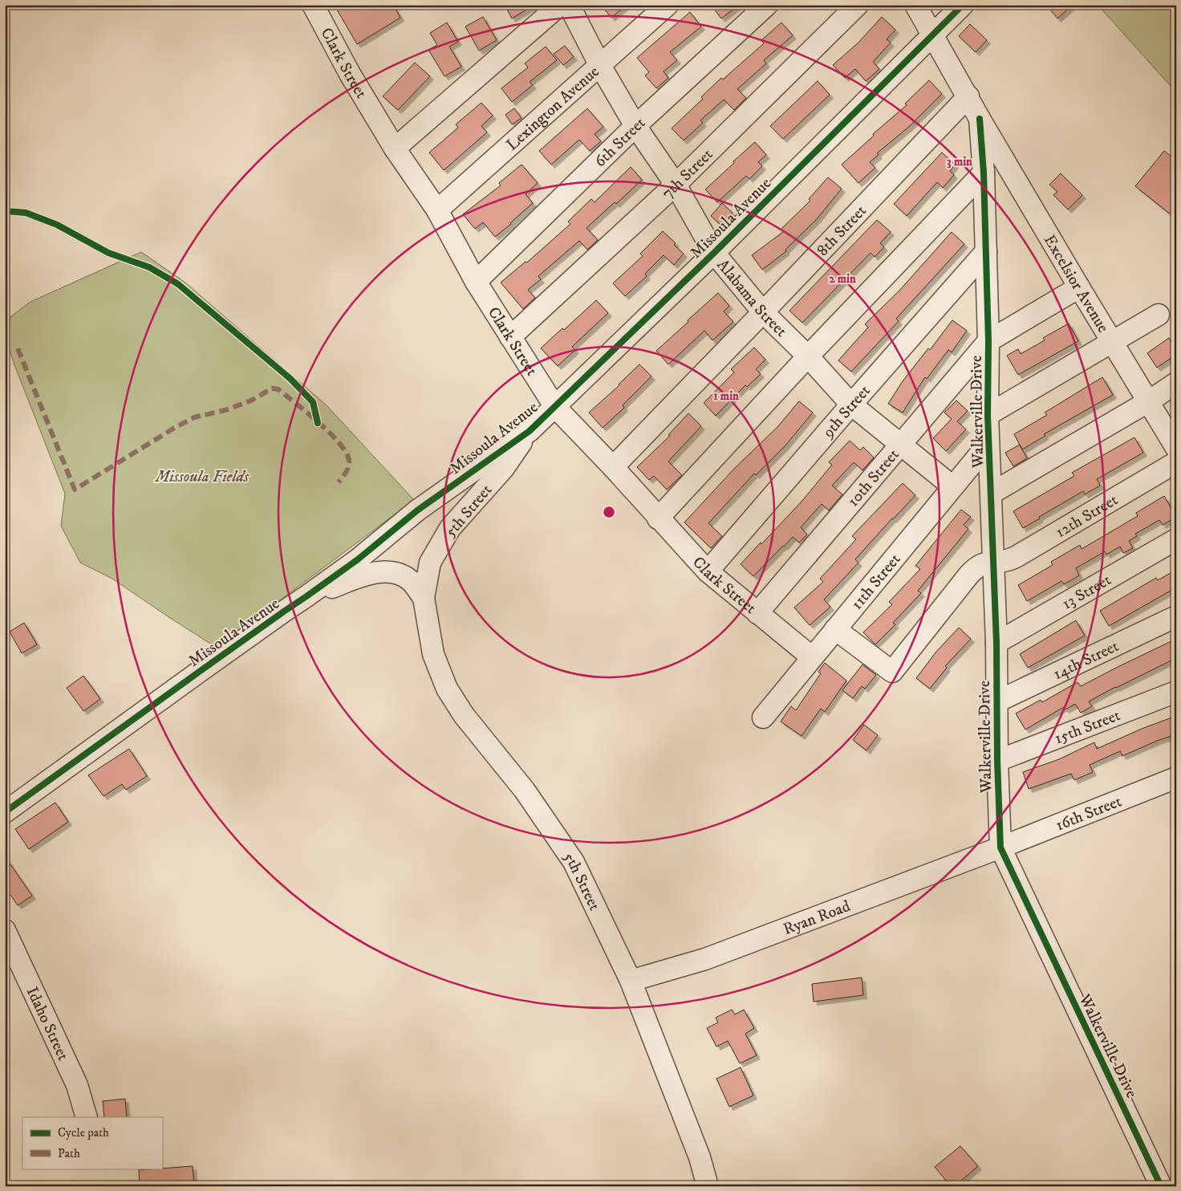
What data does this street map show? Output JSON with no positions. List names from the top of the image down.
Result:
{
  "streets": {
    "street": [
      "Clark Street",
      "Lexington Avenue",
      "6th Street",
      "7th Street",
      "Missoula Avenue",
      "8th Street",
      "Excelsior Avenue",
      "Alabama Street",
      "9th Street",
      "Walkerville Drive",
      "10th Street",
      "5th Street",
      "12th Street",
      "11th Street",
      "13 Street",
      "14th Street",
      "15th Street",
      "16th Street",
      "Ryan Road",
      "Idaho Street"
    ]
  },
  "crossings": [
    ["Clark Street", "Lexington Avenue"],
    ["Clark Street", "6th Street"],
    ["Clark Street", "7th Street"],
    ["Clark Street", "Missoula Avenue"],
    ["Clark Street", "8th Street"],
    ["Clark Street", "9th Street"],
    ["Clark Street", "10th Street"],
    ["Clark Street", "11th Street"],
    ["Lexington Avenue", "Alabama Street"],
    ["6th Street", "Alabama Street"],
    ["7th Street", "Alabama Street"],
    ["Missoula Avenue", "Excelsior Avenue"],
    ["Missoula Avenue", "Alabama Street"],
    ["Missoula Avenue", "5th Street"],
    ["8th Street", "Excelsior Avenue"],
    ["8th Street", "Alabama Street"],
    ["Excelsior Avenue", "Walkerville Drive"],
    ["Excelsior Avenue", "10th Street"],
    ["Alabama Street", "9th Street"],
    ["Alabama Street", "10th Street"],
    ["Alabama Street", "11th Street"],
    ["9th Street", "Walkerville Drive"],
    ["Walkerville Drive", "10th Street"],
    ["Walkerville Drive", "12th Street"],
    ["Walkerville Drive", "11th Street"],
    ["Walkerville Drive", "13 Street"],
    ["Walkerville Drive", "14th Street"],
    ["Walkerville Drive", "15th Street"],
    ["Walkerville Drive", "16th Street"],
    ["Walkerville Drive", "Ryan Road"],
    ["5th Street", "Ryan Road"],
    ["16th Street", "Ryan Road"]
  ],
  "parks": ["Missoula Fields"],
  "legend": ["Cycle path", "Path"],
  "rings": ["3 min", "2 min", "1 min"]
}
